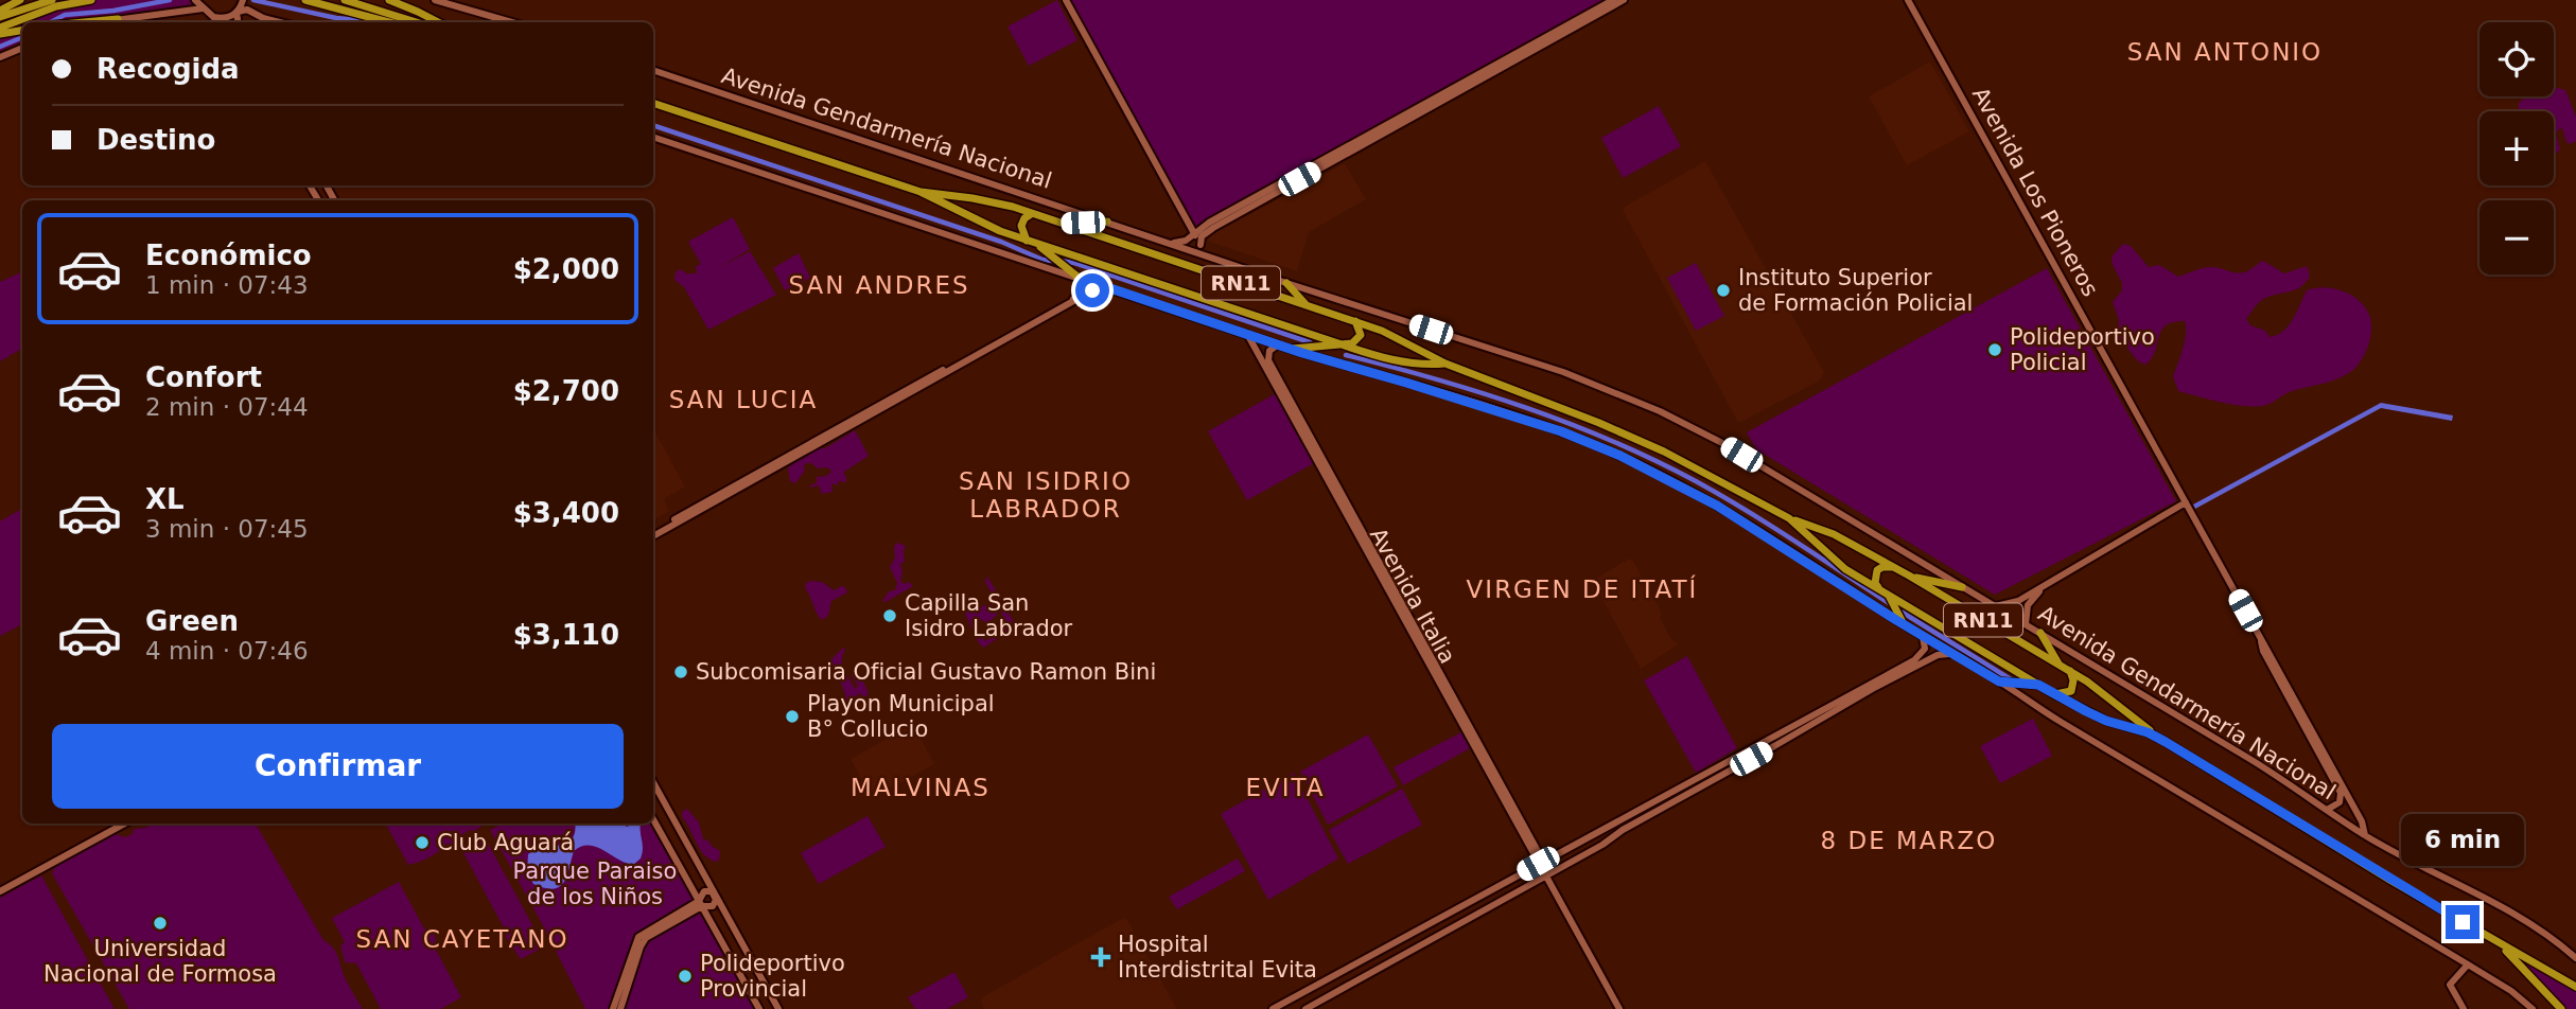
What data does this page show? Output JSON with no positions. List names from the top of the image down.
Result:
{
  "streets": {
    "highway": ["RN11"],
    "main road": ["Avenida Gendarmería Nacional", "Avenida Los Pioneros", "Avenida Italia"]
  },
  "crossings": [
    ["Avenida Gendarmería Nacional", "Avenida Los Pioneros"]
  ],
  "districts": [
    "SAN ANTONIO",
    "SAN ANDRES",
    "SAN LUCIA",
    "SAN ISIDRIO LABRADOR",
    "VIRGEN DE ITATÍ",
    "MALVINAS",
    "EVITA",
    "8 DE MARZO",
    "SAN CAYETANO"
  ],
  "parks": ["Parque Paraiso de los Niños"],
  "places": {
    "other": [
      "Instituto Superior de Formación Policial",
      "Polideportivo Policial",
      "Capilla San Isidro Labrador",
      "Subcomisaria Oficial Gustavo Ramon Bini",
      "Playon Municipal B° Collucio",
      "Club Aguará",
      "Universidad Nacional de Formosa",
      "Polideportivo Provincial"
    ],
    "health": ["Hospital Interdistrital Evita"]
  },
  "page": {
    "map_buttons": ["+", "−"],
    "banner": ["Recogida", "Destino"],
    "list": [
      {
        "name": "Económico",
        "note": "1 min · 07:43",
        "value": "$2,000"
      },
      {
        "name": "Confort",
        "note": "2 min · 07:44",
        "value": "$2,700"
      },
      {
        "name": "XL",
        "note": "3 min · 07:45",
        "value": "$3,400"
      },
      {
        "name": "Green",
        "note": "4 min · 07:46",
        "value": "$3,110"
      }
    ],
    "buttons": "Confirmar",
    "bubble": "6 min"
  }
}
